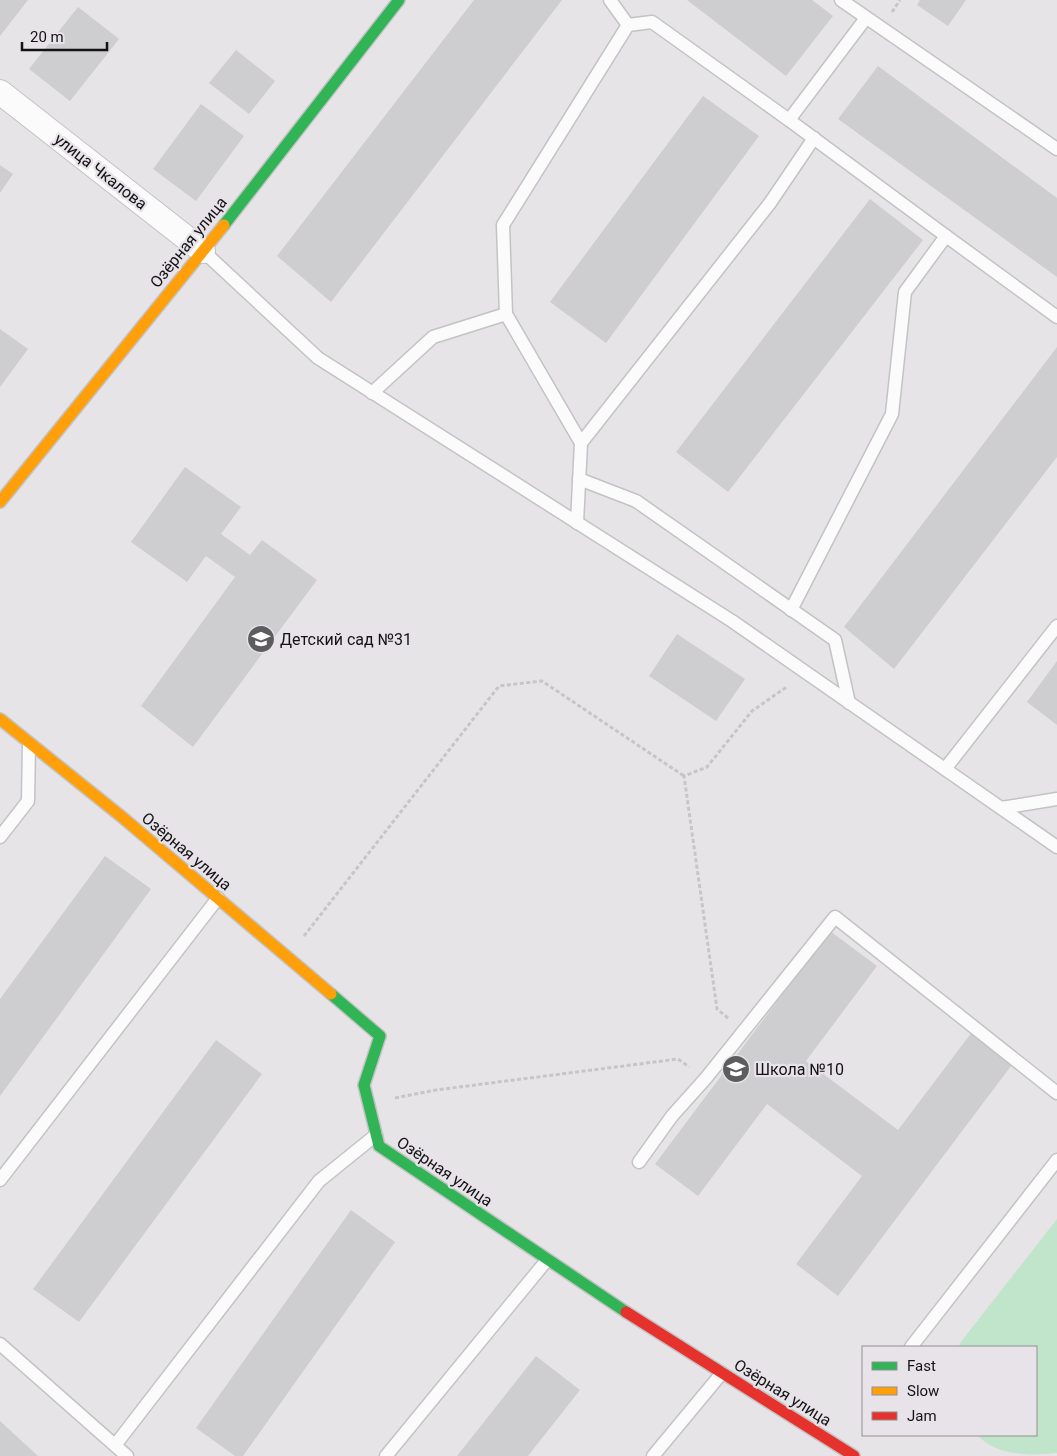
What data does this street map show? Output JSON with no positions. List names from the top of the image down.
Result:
{
  "streets": {
    "street": ["улица Чкалова", "Озёрная улица"]
  },
  "crossings": [
    ["улица Чкалова", "Озёрная улица"]
  ],
  "places": {
    "school or university": ["Детский сад №31", "Школа №10"]
  },
  "legend": ["Fast", "Slow", "Jam"],
  "scale_bar": "20 m"
}
